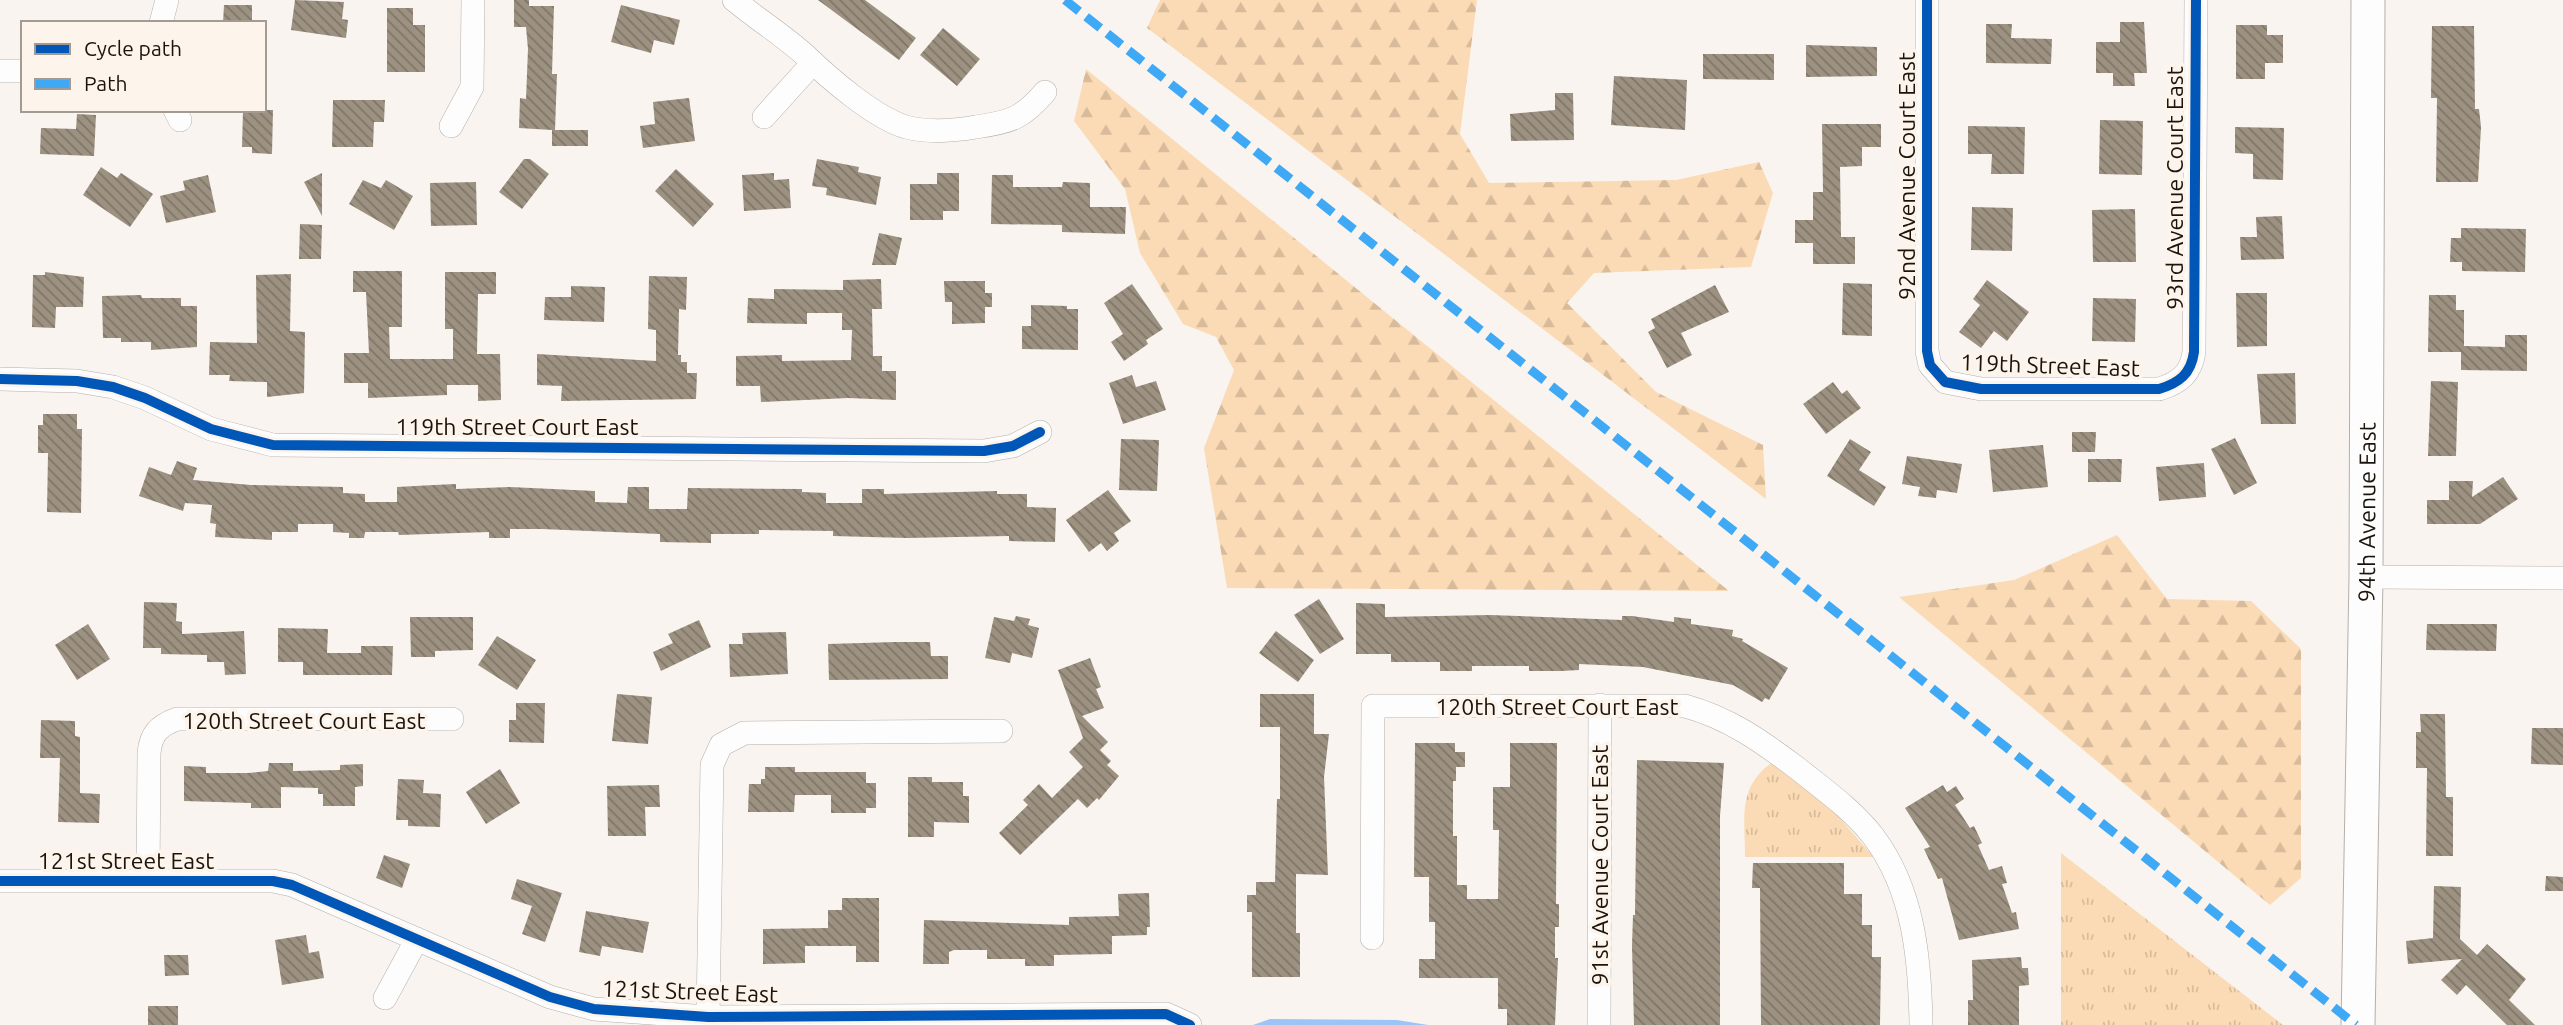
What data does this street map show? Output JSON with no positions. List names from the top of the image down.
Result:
{
  "streets": {
    "main road": ["94th Avenue East"],
    "street": [
      "92nd Avenue Court East",
      "93rd Avenue Court East",
      "119th Street East",
      "119th Street Court East",
      "120th Street Court East",
      "121st Street East",
      "91st Avenue Court East"
    ]
  },
  "crossings": [
    ["92nd Avenue Court East", "119th Street East"],
    ["93rd Avenue Court East", "119th Street East"],
    ["120th Street Court East", "121st Street East"],
    ["120th Street Court East", "91st Avenue Court East"]
  ],
  "legend": ["Cycle path", "Path"]
}
